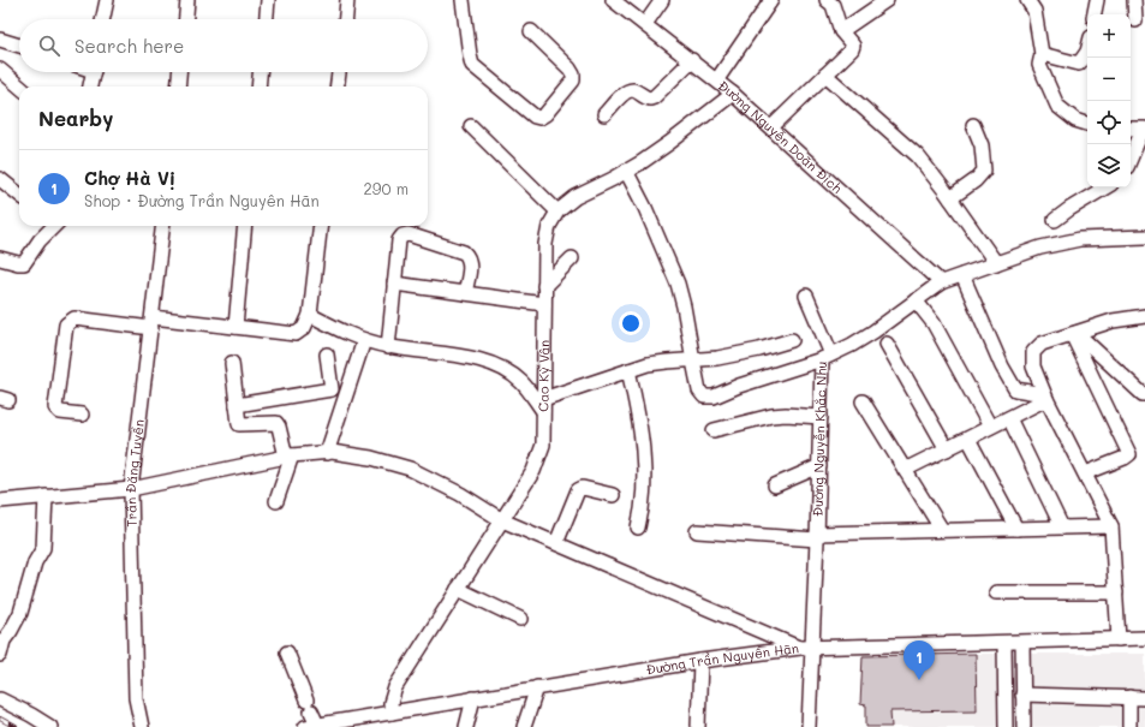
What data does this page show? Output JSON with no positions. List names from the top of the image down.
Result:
{
  "streets": {
    "street": [
      "Đường Nguyễn Doãn Địch",
      "Cao Kỳ Vân",
      "Đường Nguyễn Khắc Nhu",
      "Trần Đăng Tuyển",
      "Đường Trần Nguyên Hãn"
    ]
  },
  "crossings": [
    ["Đường Nguyễn Doãn Địch", "Cao Kỳ Vân"],
    ["Đường Nguyễn Doãn Địch", "Đường Nguyễn Khắc Nhu"],
    ["Cao Kỳ Vân", "Đường Trần Nguyên Hãn"],
    ["Đường Nguyễn Khắc Nhu", "Đường Trần Nguyên Hãn"]
  ],
  "page": {
    "map_buttons": ["+", "−"],
    "search": "Search here",
    "heading": "Nearby",
    "list": [
      {
        "mark": "1",
        "name": "Chợ Hà Vị",
        "note": "Shop · Đường Trần Nguyên Hãn",
        "value": "290 m"
      }
    ],
    "pins": "1"
  }
}
